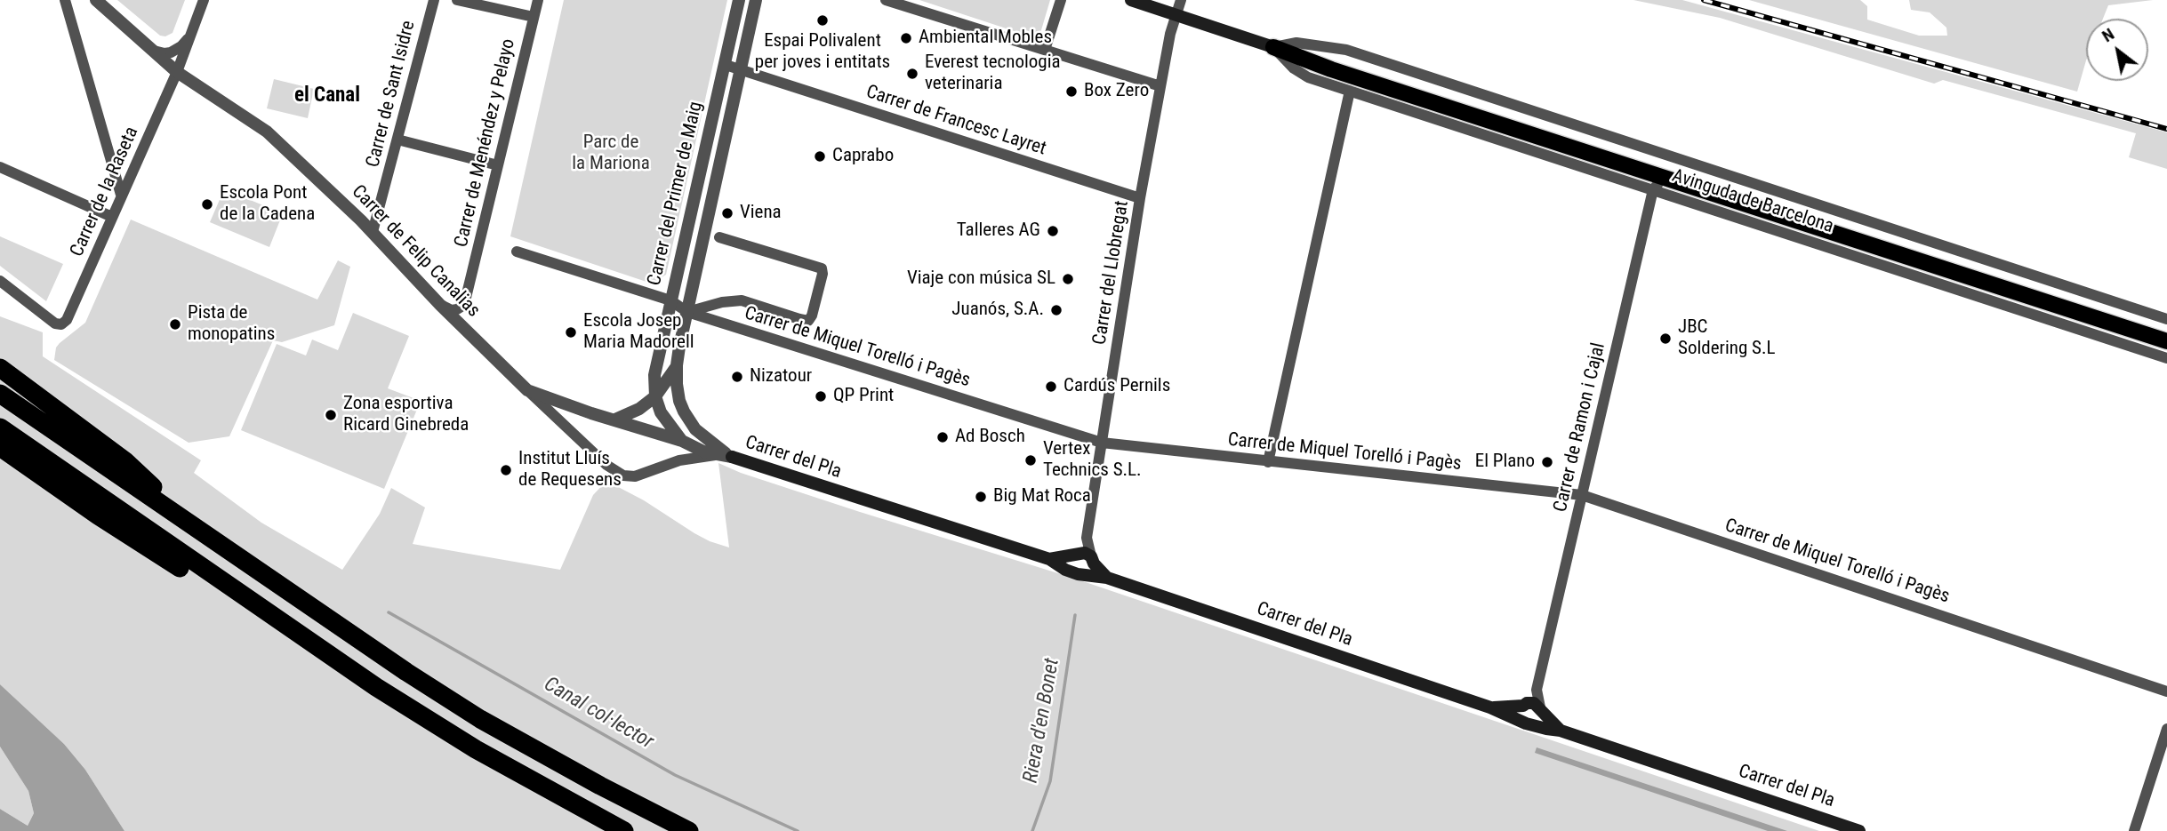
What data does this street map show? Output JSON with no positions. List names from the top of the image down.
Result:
{
  "streets": {
    "main road": ["Avinguda de Barcelona", "Carrer del Pla"],
    "street": [
      "Carrer de Sant Isidre",
      "Carrer de Francesc Layret",
      "Carrer de Menéndez y Pelayo",
      "Carrer de la Raseta",
      "Carrer del Primer de Maig",
      "Carrer de Felip Canalias",
      "Carrer del Llobregat",
      "Carrer de Miquel Torelló i Pagès",
      "Carrer de Ramon i Cajal"
    ]
  },
  "crossings": [
    ["Carrer de Sant Isidre", "Carrer de Felip Canalias"],
    ["Carrer de Francesc Layret", "Carrer del Primer de Maig"],
    ["Carrer de Francesc Layret", "Carrer del Llobregat"],
    ["Carrer de Menéndez y Pelayo", "Carrer de Felip Canalias"],
    ["Carrer de la Raseta", "Carrer de Felip Canalias"],
    ["Carrer del Primer de Maig", "Carrer de Felip Canalias"],
    ["Carrer del Primer de Maig", "Carrer de Miquel Torelló i Pagès"],
    ["Carrer del Primer de Maig", "Carrer del Pla"],
    ["Avinguda de Barcelona", "Carrer del Llobregat"],
    ["Avinguda de Barcelona", "Carrer de Ramon i Cajal"],
    ["Carrer de Felip Canalias", "Carrer del Pla"],
    ["Carrer del Llobregat", "Carrer de Miquel Torelló i Pagès"],
    ["Carrer del Llobregat", "Carrer del Pla"],
    ["Carrer de Miquel Torelló i Pagès", "Carrer de Ramon i Cajal"],
    ["Carrer de Ramon i Cajal", "Carrer del Pla"]
  ],
  "districts": ["el Canal"],
  "water": ["Canal col·lector", "Riera d'en Bonet"],
  "parks": ["Parc de la Mariona"],
  "places": [
    "Espai Polivalent per joves i entitats",
    "Ambiental Mobles",
    "Everest tecnologia veterinaria",
    "Box Zero",
    "Caprabo",
    "Escola Pont de la Cadena",
    "Viena",
    "Talleres AG",
    "Viaje con música SL",
    "Juanós, S.A.",
    "Pista de monopatins",
    "Escola Josep Maria Madorell",
    "JBC Soldering S.L",
    "Nizatour",
    "Cardús Pernils",
    "QP Print",
    "Zona esportiva Ricard Ginebreda",
    "Ad Bosch",
    "Vertex Technics S.L.",
    "El Plano",
    "Institut Lluís de Requesens",
    "Big Mat Roca"
  ],
  "north": "top left"
}
